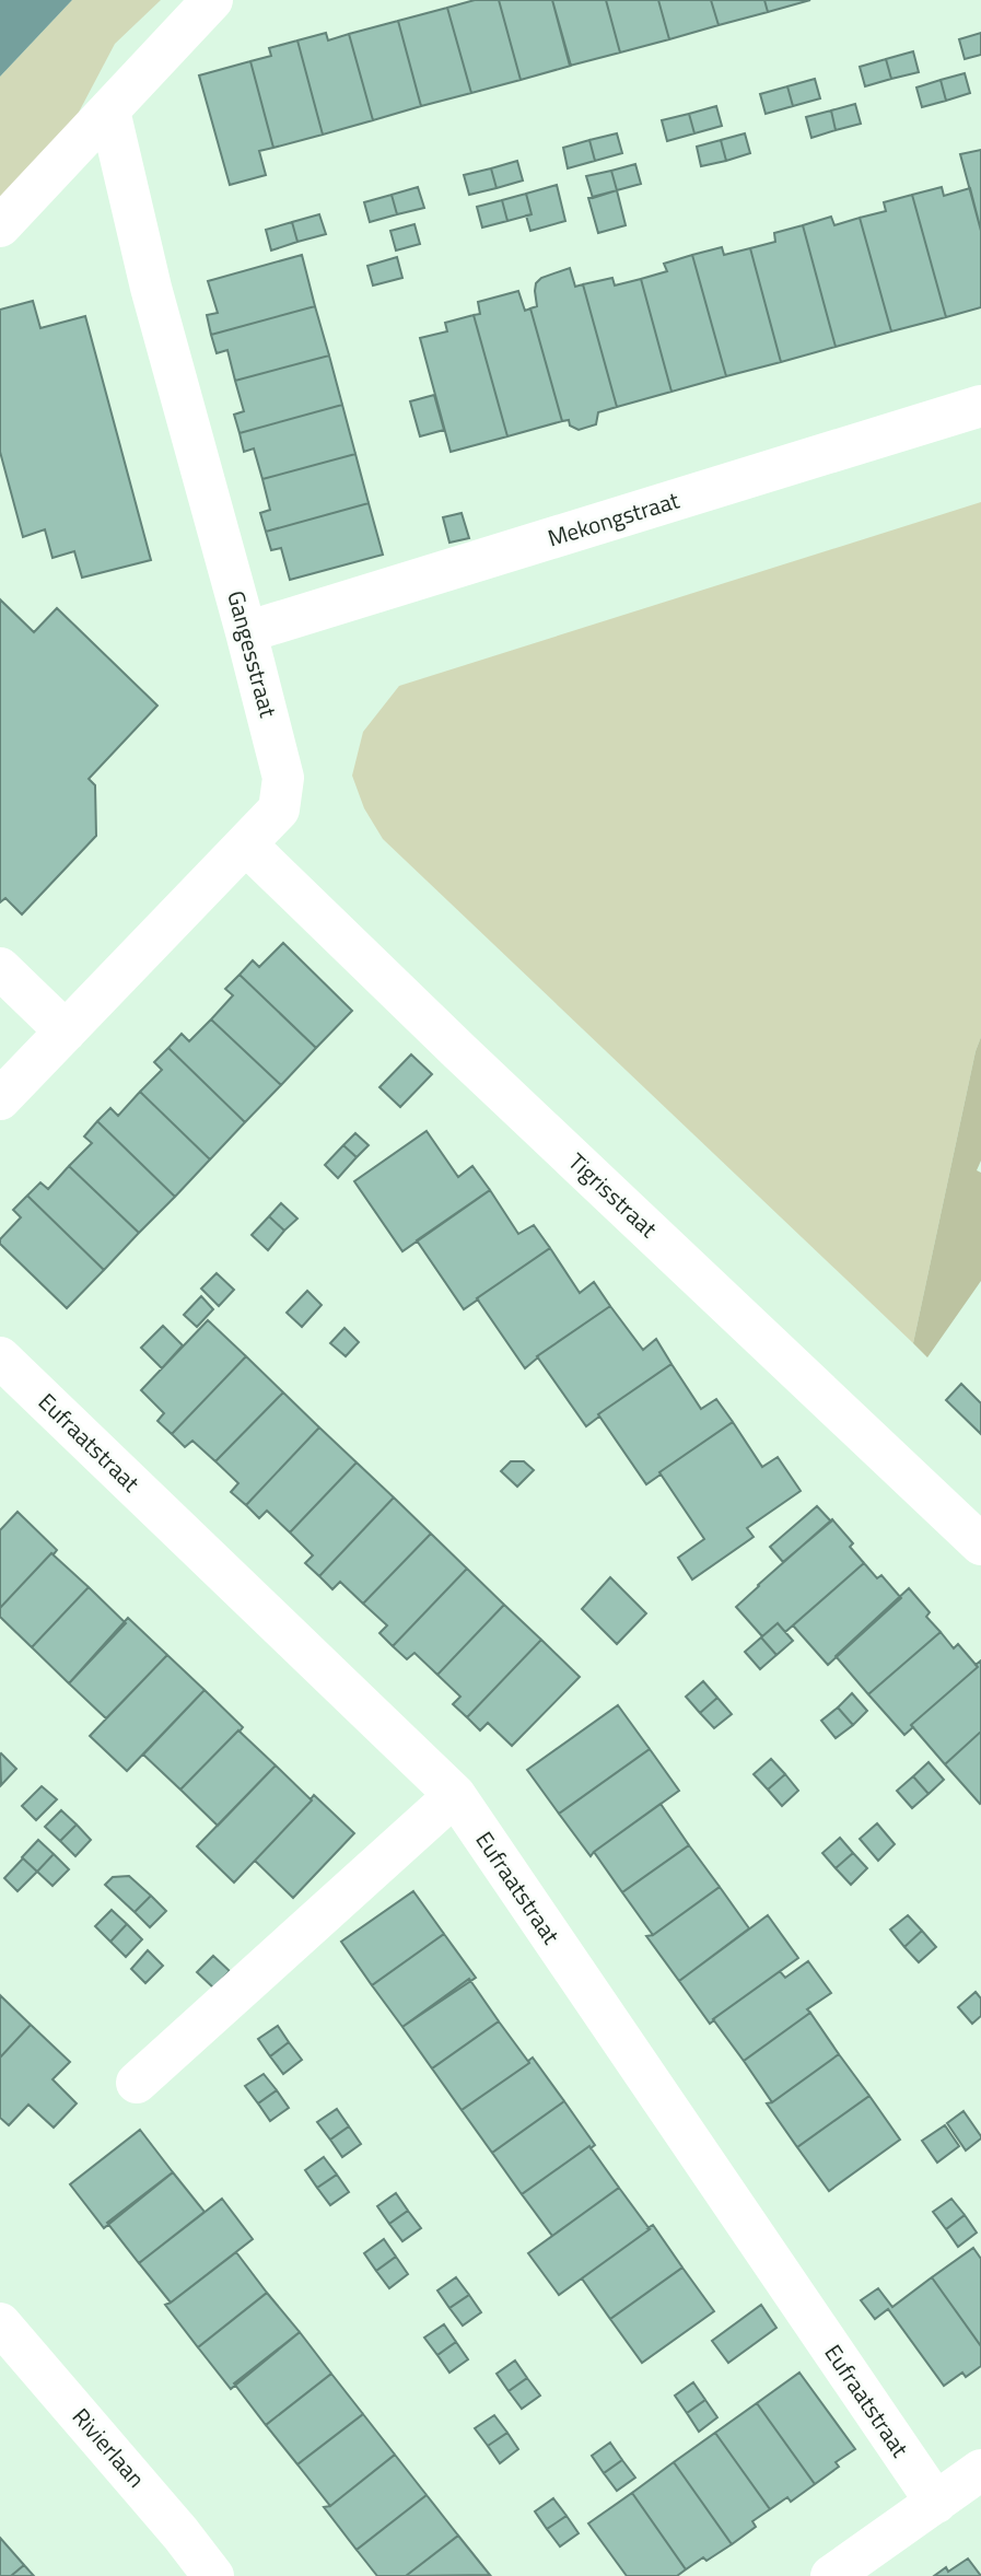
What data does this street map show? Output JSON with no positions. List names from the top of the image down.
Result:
{
  "streets": {
    "street": [
      "Mekongstraat",
      "Gangesstraat",
      "Tigrisstraat",
      "Eufraatstraat",
      "Rivierlaan"
    ]
  },
  "crossings": [
    ["Mekongstraat", "Gangesstraat"],
    ["Gangesstraat", "Tigrisstraat"]
  ]
}
